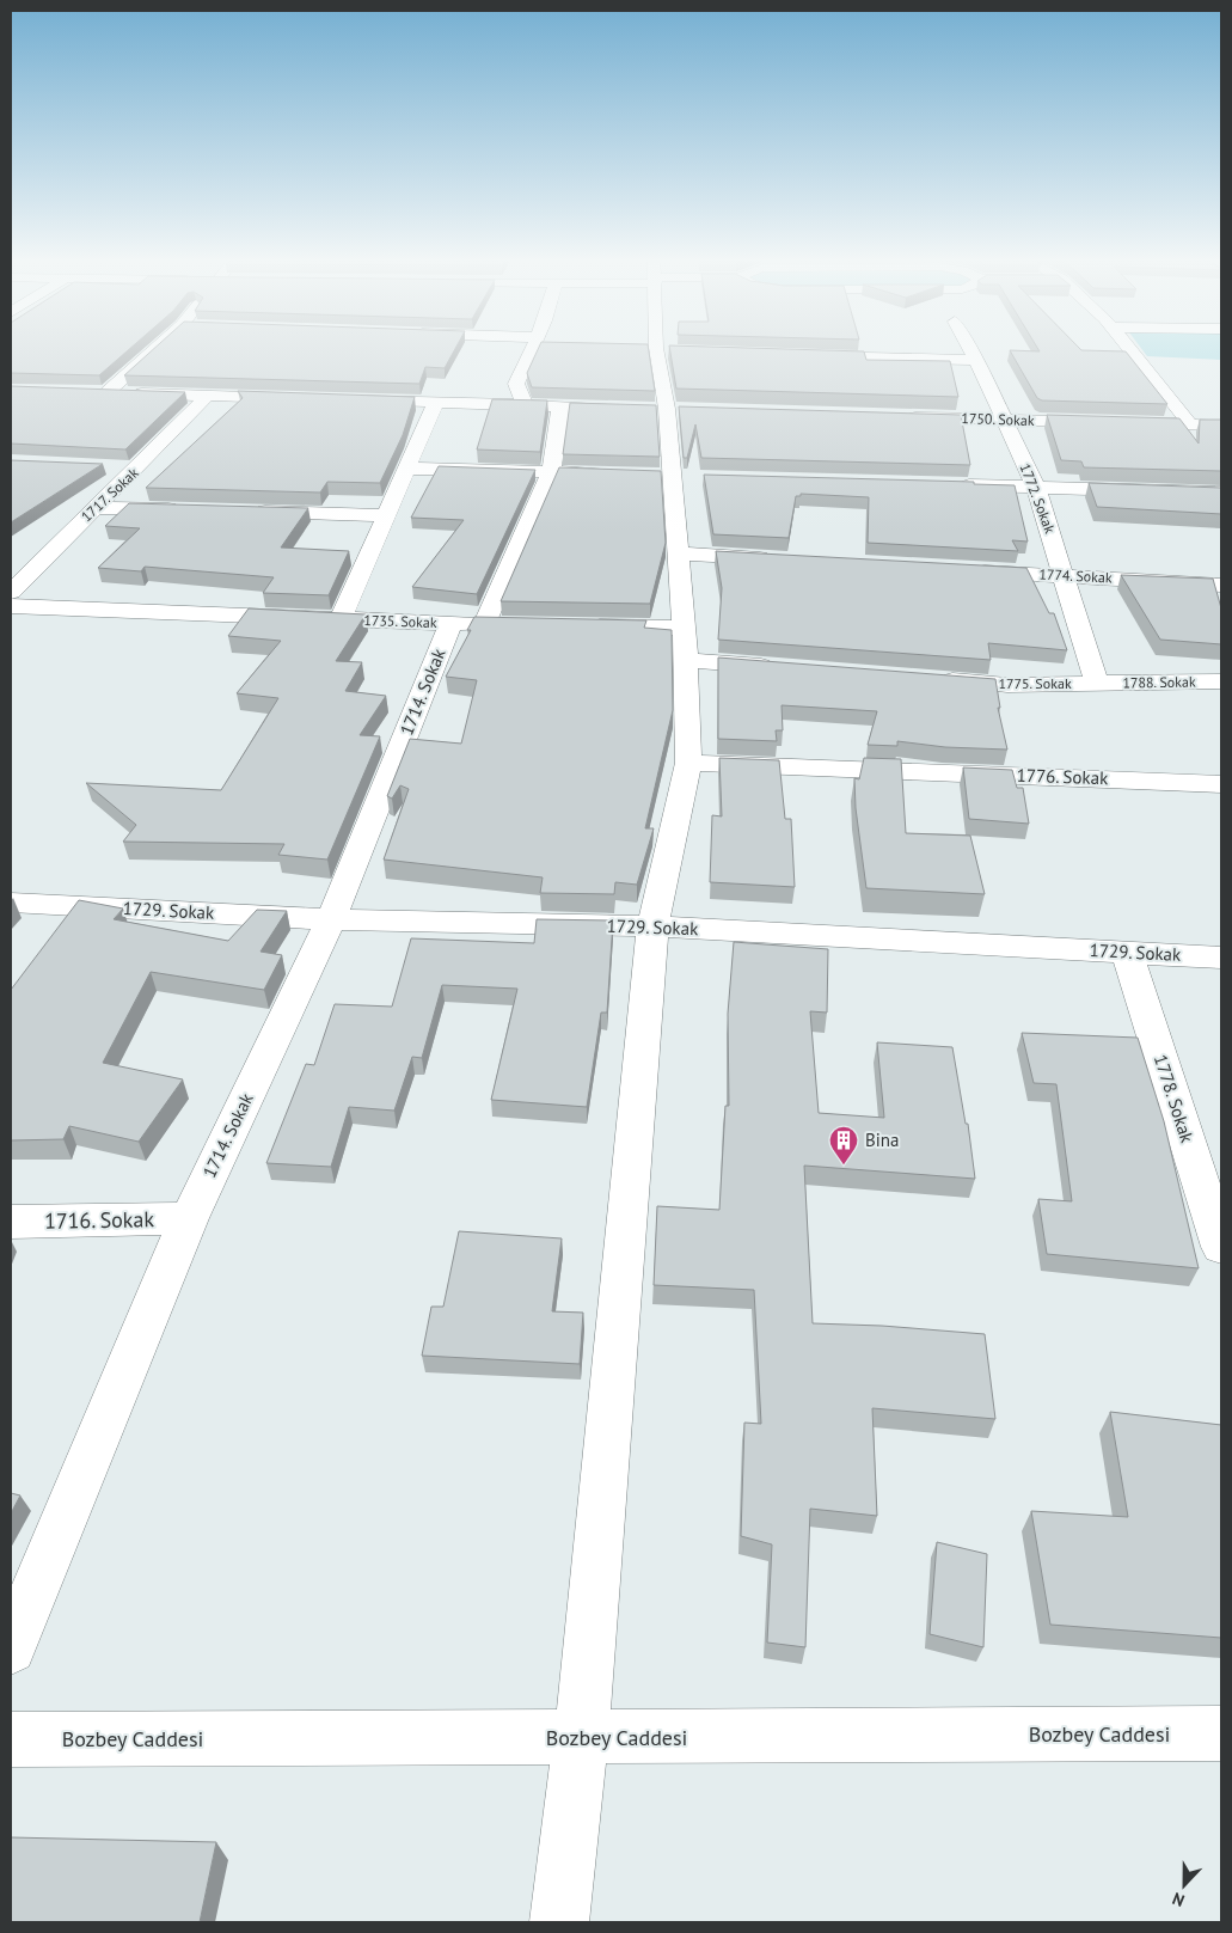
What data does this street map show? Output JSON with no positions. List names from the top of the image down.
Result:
{
  "streets": {
    "street": [
      "1750. Sokak",
      "1717. Sokak",
      "1772. Sokak",
      "1774. Sokak",
      "1735. Sokak",
      "1788. Sokak",
      "1775. Sokak",
      "1714. Sokak",
      "1776. Sokak",
      "1729. Sokak",
      "1778. Sokak",
      "1716. Sokak",
      "Bozbey Caddesi"
    ]
  },
  "crossings": [
    ["1750. Sokak", "1772. Sokak"],
    ["1772. Sokak", "1774. Sokak"],
    ["1772. Sokak", "1788. Sokak"],
    ["1772. Sokak", "1775. Sokak"],
    ["1735. Sokak", "1714. Sokak"],
    ["1788. Sokak", "1775. Sokak"],
    ["1714. Sokak", "1729. Sokak"],
    ["1714. Sokak", "1716. Sokak"],
    ["1729. Sokak", "1778. Sokak"]
  ],
  "places": {
    "building": ["Bina"]
  },
  "north": "bottom"
}
